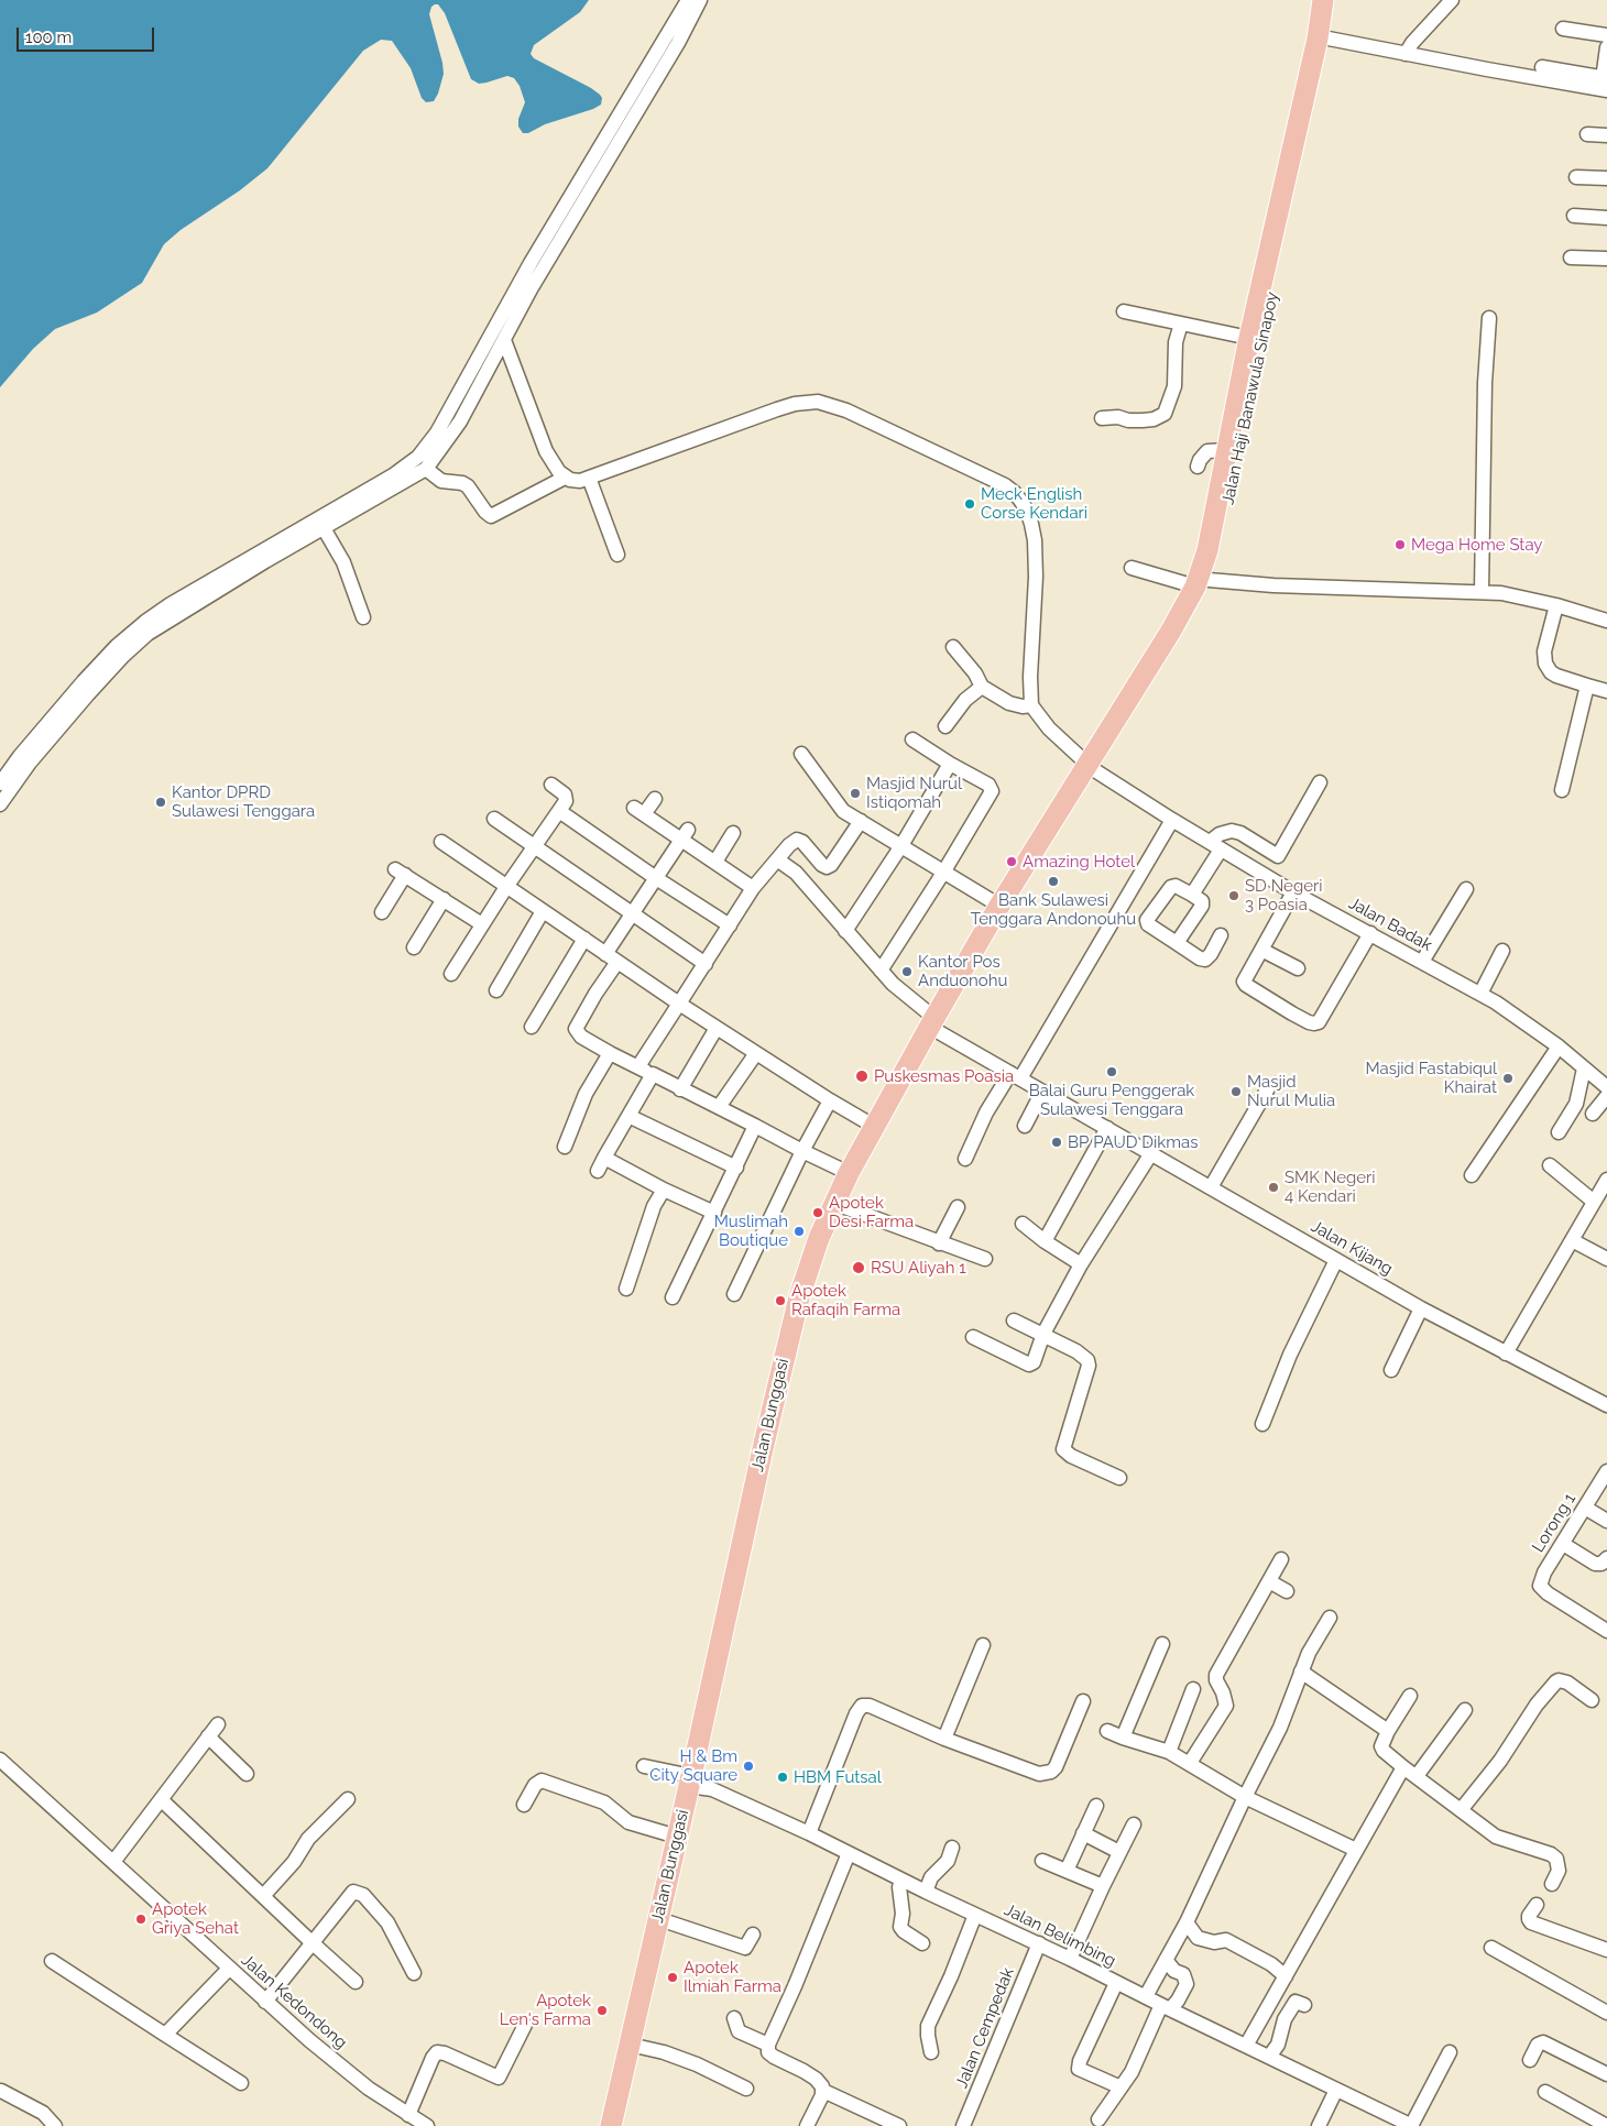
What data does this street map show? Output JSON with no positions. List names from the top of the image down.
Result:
{
  "streets": {
    "highway": ["Jalan Haji Banawula Sinapoy", "Jalan Bunggasi"],
    "street": [
      "Jalan Badak",
      "Jalan Kijang",
      "Lorong 1",
      "Jalan Belimbing",
      "Jalan Kedondong",
      "Jalan Cempedak"
    ]
  },
  "crossings": [
    ["Jalan Haji Banawula Sinapoy", "Jalan Badak"],
    ["Jalan Haji Banawula Sinapoy", "Jalan Bunggasi"],
    ["Jalan Badak", "Jalan Bunggasi"],
    ["Jalan Kijang", "Jalan Bunggasi"],
    ["Jalan Bunggasi", "Jalan Belimbing"],
    ["Jalan Belimbing", "Jalan Cempedak"]
  ],
  "places": [
    "Meck English Corse Kendari",
    "Mega Home Stay",
    "Masjid Nurul Istiqomah",
    "Kantor DPRD Sulawesi Tenggara",
    "Amazing Hotel",
    "Bank Sulawesi Tenggara Andonouhu",
    "SD Negeri 3 Poasia",
    "Kantor Pos Anduonohu",
    "Balai Guru Penggerak Sulawesi Tenggara",
    "Puskesmas Poasia",
    "Masjid Fastabiqul Khairat",
    "Masjid Nurul Mulia",
    "BP PAUD Dikmas",
    "SMK Negeri 4 Kendari",
    "Apotek Desi Farma",
    "Muslimah Boutique",
    "RSU Aliyah 1",
    "Apotek Rafaqih Farma",
    "H & Bm City Square",
    "HBM Futsal",
    "Apotek Griya Sehat",
    "Apotek Ilmiah Farma",
    "Apotek Len's Farma"
  ],
  "scale_bar": "100 m"
}
